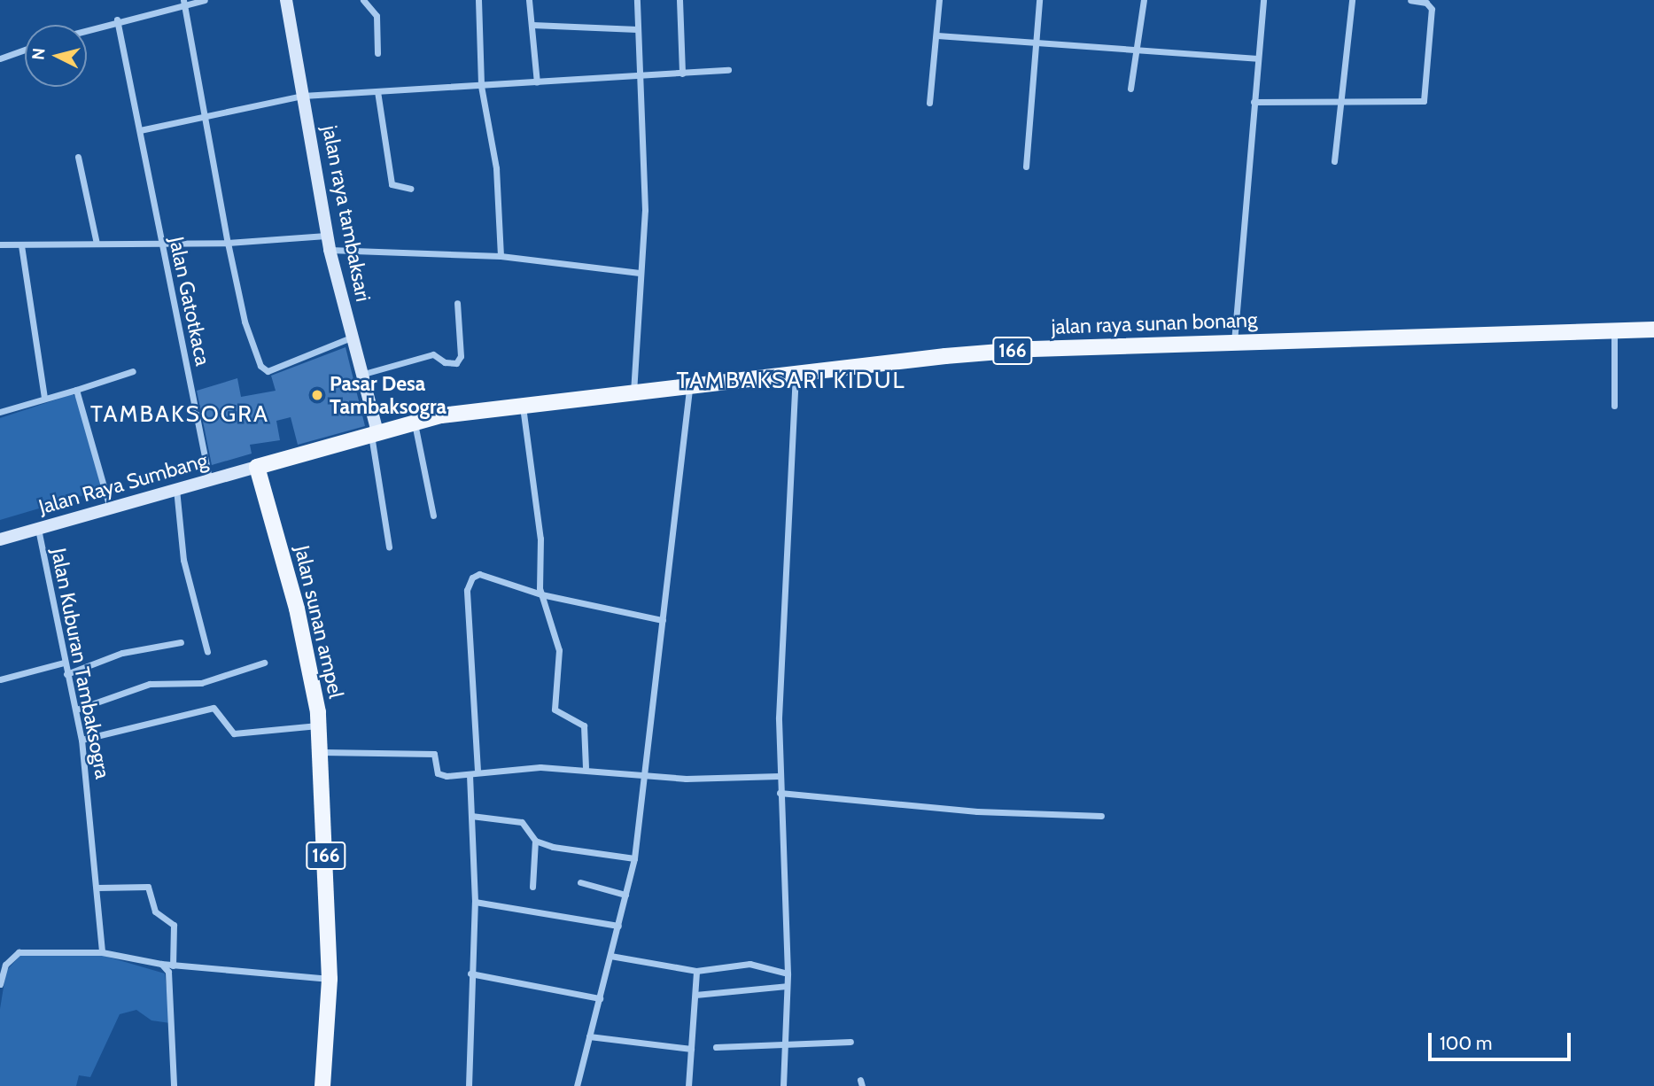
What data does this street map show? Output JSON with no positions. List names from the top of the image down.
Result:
{
  "streets": {
    "main road": ["jalan raya sunan bonang", "166", "Jalan sunan ampel"],
    "street": [
      "jalan raya tambaksari",
      "Jalan Gatotkaca",
      "Jalan Raya Sumbang",
      "Jalan Kuburan Tambaksogra"
    ]
  },
  "crossings": [
    ["jalan raya tambaksari", "jalan raya sunan bonang"],
    ["Jalan Gatotkaca", "Jalan Raya Sumbang"],
    ["jalan raya sunan bonang", "Jalan Raya Sumbang"],
    ["jalan raya sunan bonang", "Jalan sunan ampel"],
    ["Jalan Raya Sumbang", "Jalan sunan ampel"],
    ["Jalan Raya Sumbang", "Jalan Kuburan Tambaksogra"]
  ],
  "districts": ["TAMBAKSARI KIDUL", "TAMBAKSOGRA"],
  "places": ["Pasar Desa Tambaksogra"],
  "scale_bar": "100 m",
  "north": "left"
}
